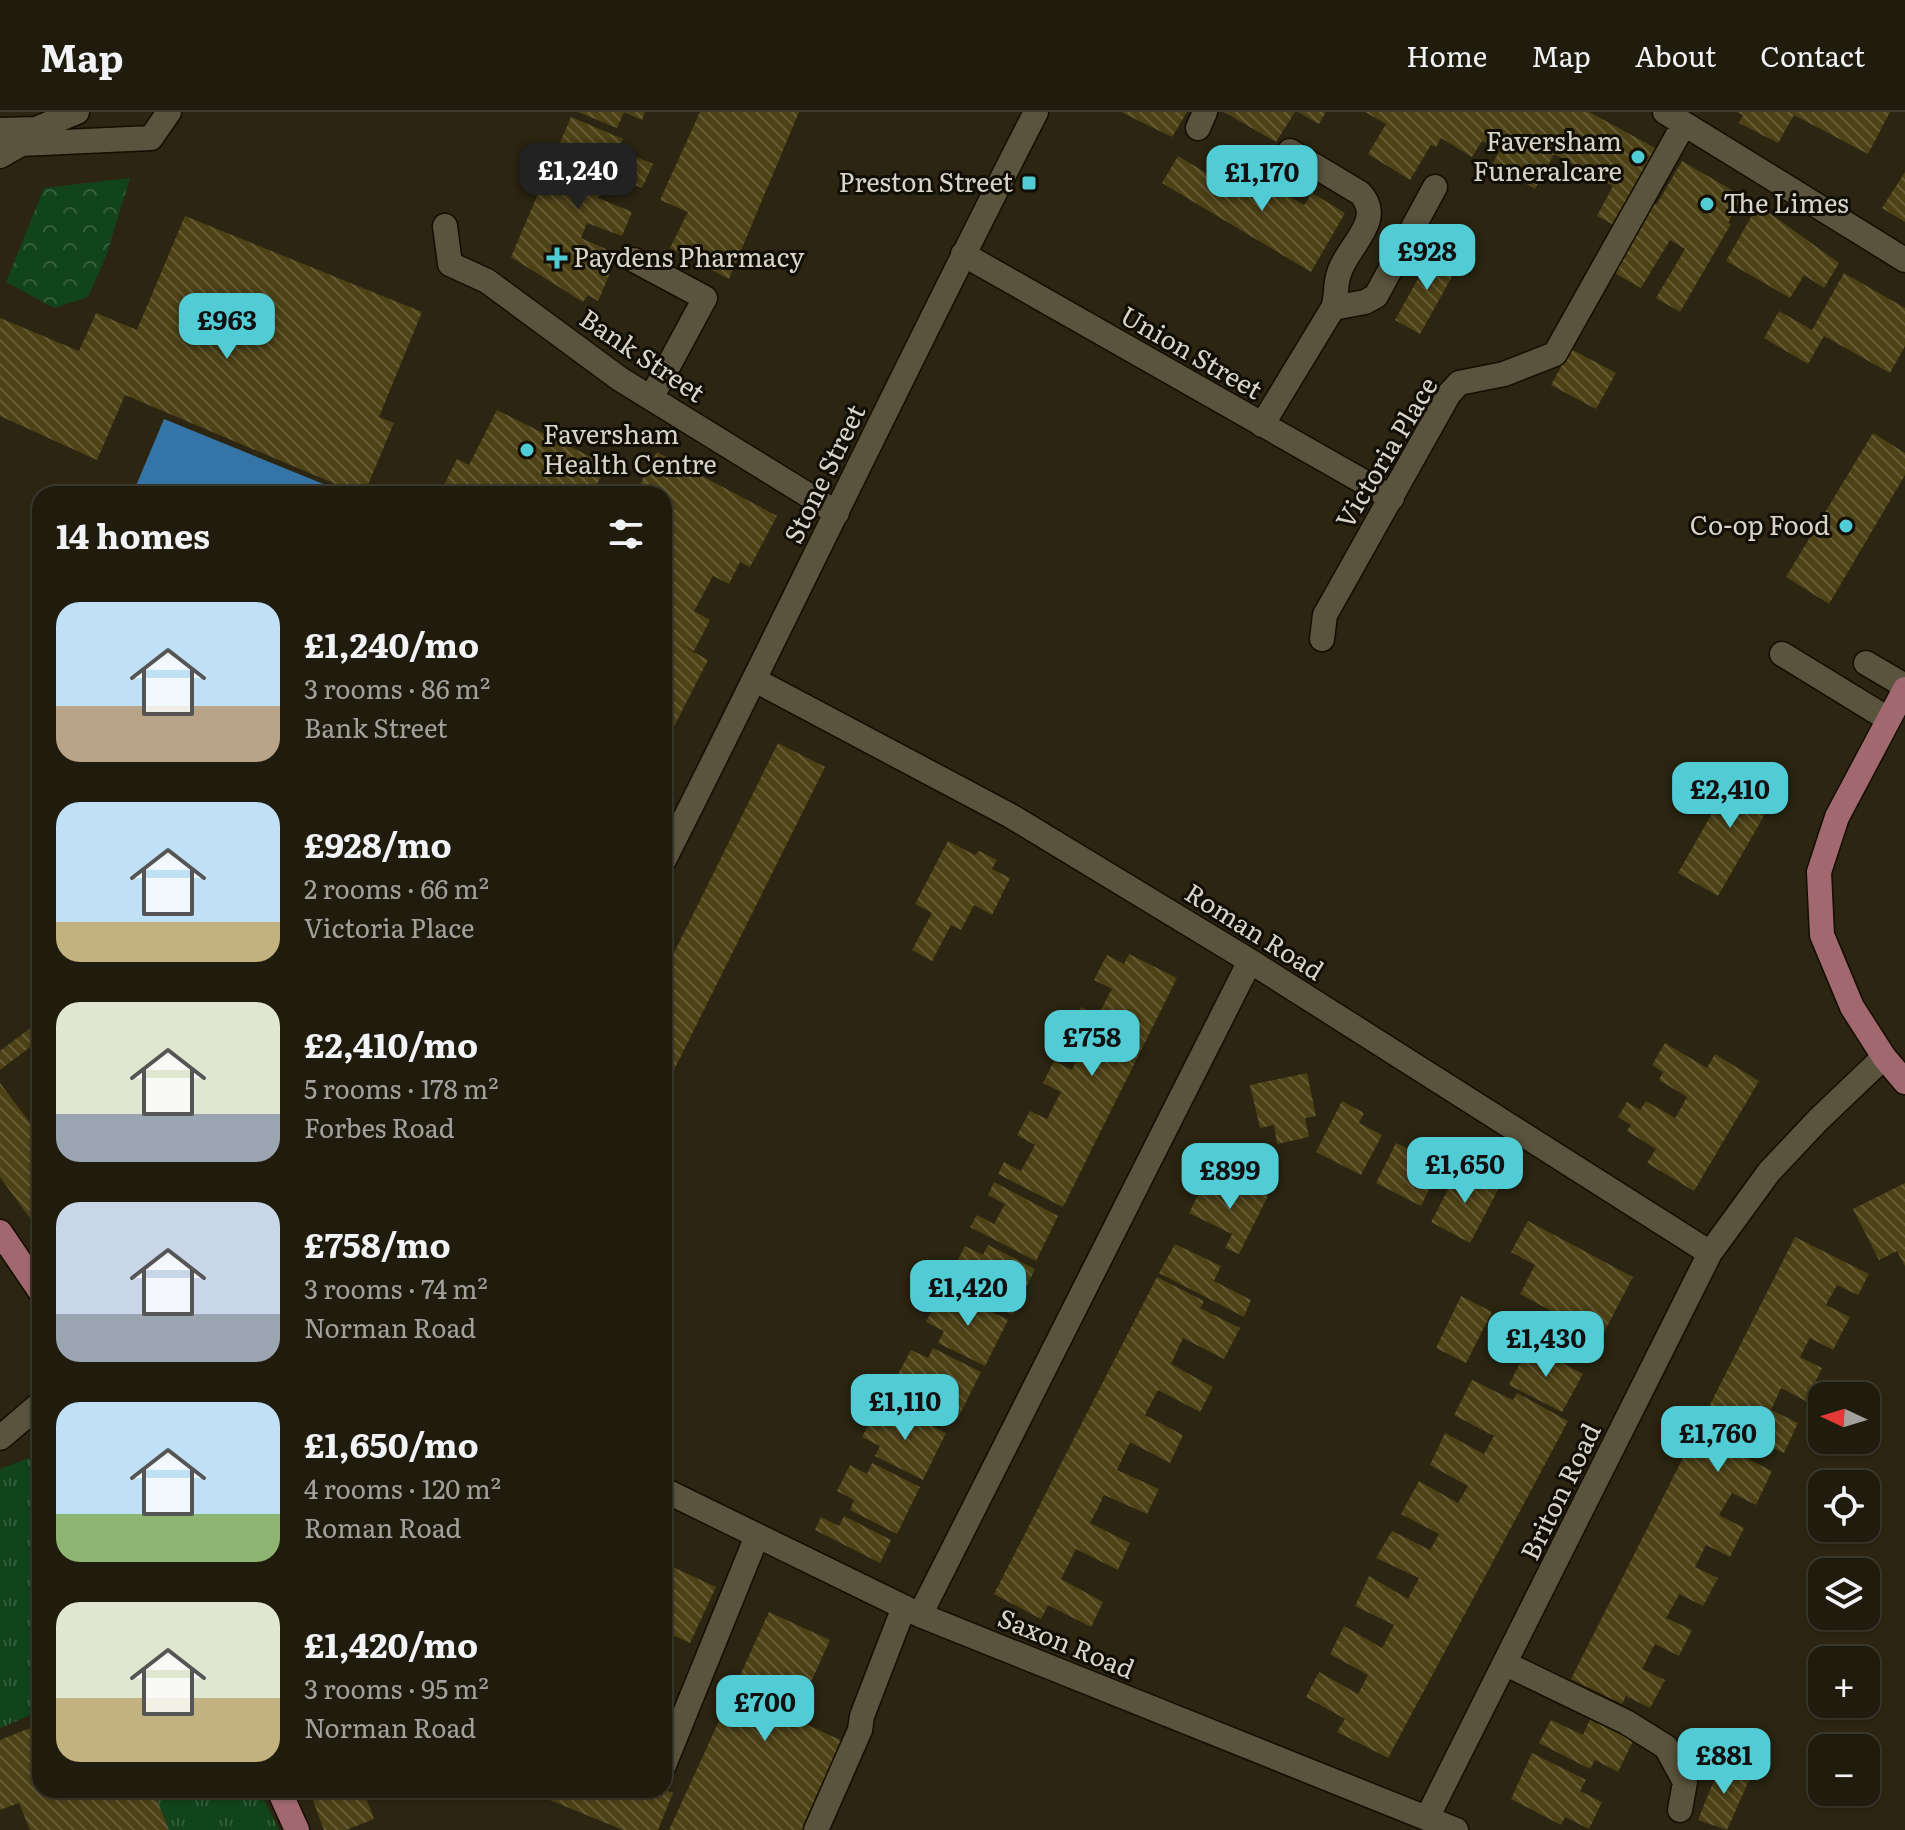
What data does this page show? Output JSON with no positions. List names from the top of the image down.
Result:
{
  "streets": {
    "street": [
      "Union Street",
      "Bank Street",
      "Victoria Place",
      "Stone Street",
      "Roman Road",
      "Briton Road",
      "Saxon Road"
    ]
  },
  "crossings": [
    ["Union Street", "Victoria Place"],
    ["Union Street", "Stone Street"],
    ["Bank Street", "Stone Street"],
    ["Stone Street", "Roman Road"],
    ["Roman Road", "Briton Road"],
    ["Briton Road", "Saxon Road"]
  ],
  "places": {
    "other": [
      "Faversham Funeralcare",
      "The Limes",
      "Faversham Health Centre",
      "Co-op Food"
    ],
    "transit": ["Preston Street"],
    "health": ["Paydens Pharmacy"]
  },
  "north": "left",
  "page": {
    "header": "Map",
    "nav": [
      "Home",
      "Map",
      "About",
      "Contact"
    ],
    "price": [
      "£1,240",
      "£1,170",
      "£928",
      "£963",
      "£2,410",
      "£758",
      "£1,650",
      "£899",
      "£1,420",
      "£1,430",
      "£1,110",
      "£1,760",
      "£700",
      "£881"
    ],
    "heading": "14 homes",
    "list": [
      {
        "name": "£1,240/mo",
        "note": "3 rooms · 86 m² · Bank Street"
      },
      {
        "name": "£928/mo",
        "note": "2 rooms · 66 m² · Victoria Place"
      },
      {
        "name": "£2,410/mo",
        "note": "5 rooms · 178 m² · Forbes Road"
      },
      {
        "name": "£758/mo",
        "note": "3 rooms · 74 m² · Norman Road"
      },
      {
        "name": "£1,650/mo",
        "note": "4 rooms · 120 m² · Roman Road"
      },
      {
        "name": "£1,420/mo",
        "note": "3 rooms · 95 m² · Norman Road"
      }
    ],
    "map_buttons": ["+", "−"]
  }
}
